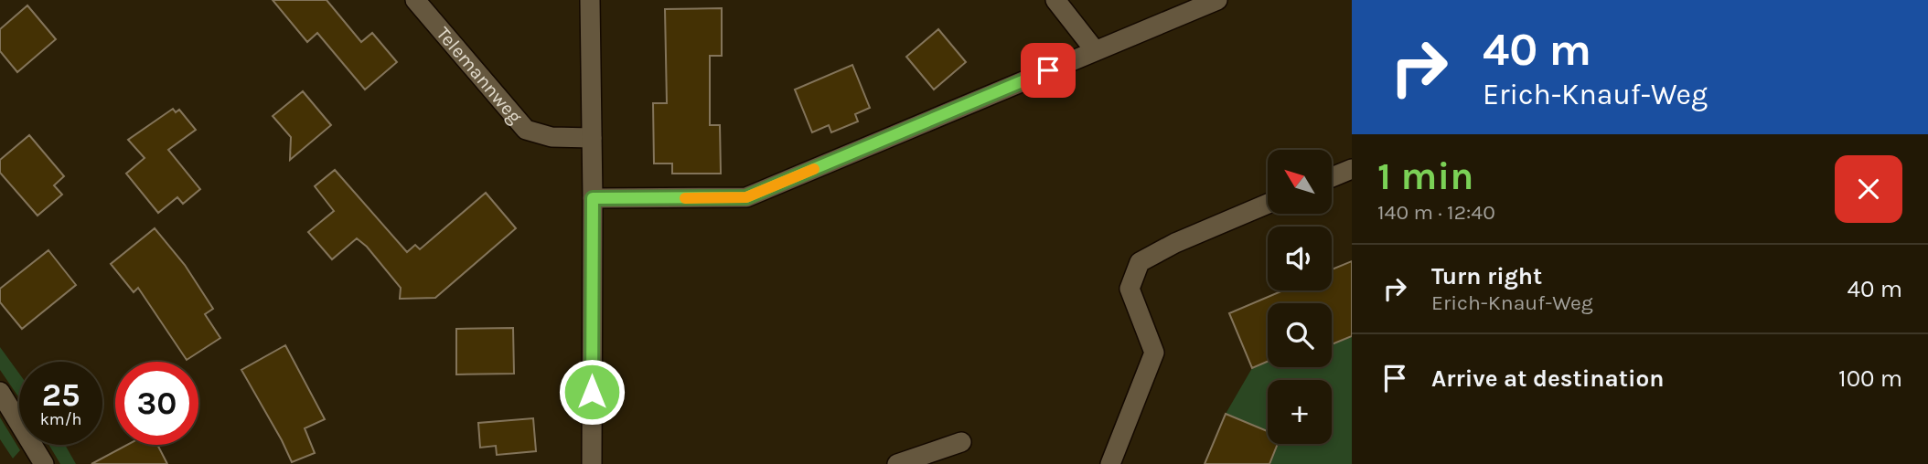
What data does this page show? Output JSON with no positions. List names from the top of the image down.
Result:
{
  "streets": {
    "street": ["Telemannweg"]
  },
  "north": "top left",
  "page": {
    "turn": ["40 m", "Erich-Knauf-Weg"],
    "heading": ["1 min", "140 m · 12:40"],
    "map_buttons": "+",
    "list": [
      {
        "name": "Turn right",
        "note": "Erich-Knauf-Weg",
        "value": "40 m"
      },
      {
        "name": "Arrive at destination",
        "value": "100 m"
      }
    ],
    "speed": "25 km/h",
    "limit": "30"
  }
}
